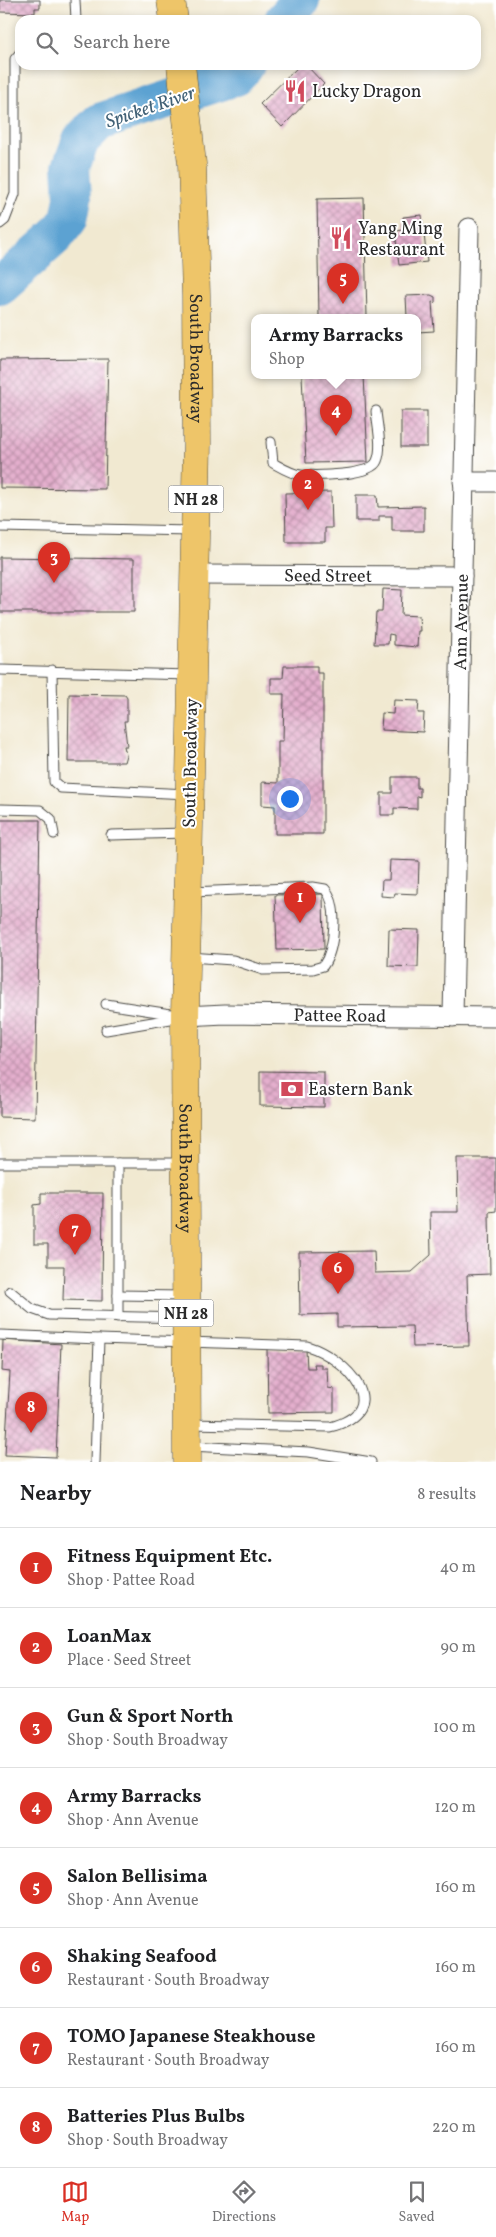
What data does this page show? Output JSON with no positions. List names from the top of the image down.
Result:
{
  "streets": {
    "main road": ["South Broadway", "NH 28"],
    "street": ["Seed Street", "Ann Avenue", "Pattee Road"]
  },
  "crossings": [
    ["South Broadway", "Seed Street"],
    ["South Broadway", "Pattee Road"],
    ["Seed Street", "Ann Avenue"],
    ["Ann Avenue", "Pattee Road"]
  ],
  "water": ["Spicket River"],
  "places": {
    "restaurant": ["Lucky Dragon", "Yang Ming Restaurant"],
    "bank": ["Eastern Bank"]
  },
  "page": {
    "search": "Search here",
    "pins": [
      "5",
      "4",
      "2",
      "3",
      "1",
      "7",
      "6",
      "8"
    ],
    "popup": ["Army Barracks", "Shop"],
    "heading": ["Nearby", "8 results"],
    "list": [
      {
        "mark": "1",
        "name": "Fitness Equipment Etc.",
        "note": "Shop · Pattee Road",
        "value": "40 m"
      },
      {
        "mark": "2",
        "name": "LoanMax",
        "note": "Place · Seed Street",
        "value": "90 m"
      },
      {
        "mark": "3",
        "name": "Gun & Sport North",
        "note": "Shop · South Broadway",
        "value": "100 m"
      },
      {
        "mark": "4",
        "name": "Army Barracks",
        "note": "Shop · Ann Avenue",
        "value": "120 m"
      },
      {
        "mark": "5",
        "name": "Salon Bellisima",
        "note": "Shop · Ann Avenue",
        "value": "160 m"
      },
      {
        "mark": "6",
        "name": "Shaking Seafood",
        "note": "Restaurant · South Broadway",
        "value": "160 m"
      },
      {
        "mark": "7",
        "name": "TOMO Japanese Steakhouse",
        "note": "Restaurant · South Broadway",
        "value": "160 m"
      },
      {
        "mark": "8",
        "name": "Batteries Plus Bulbs",
        "note": "Shop · South Broadway",
        "value": "220 m"
      }
    ],
    "nav": ["Map", "Directions", "Saved"]
  }
}
